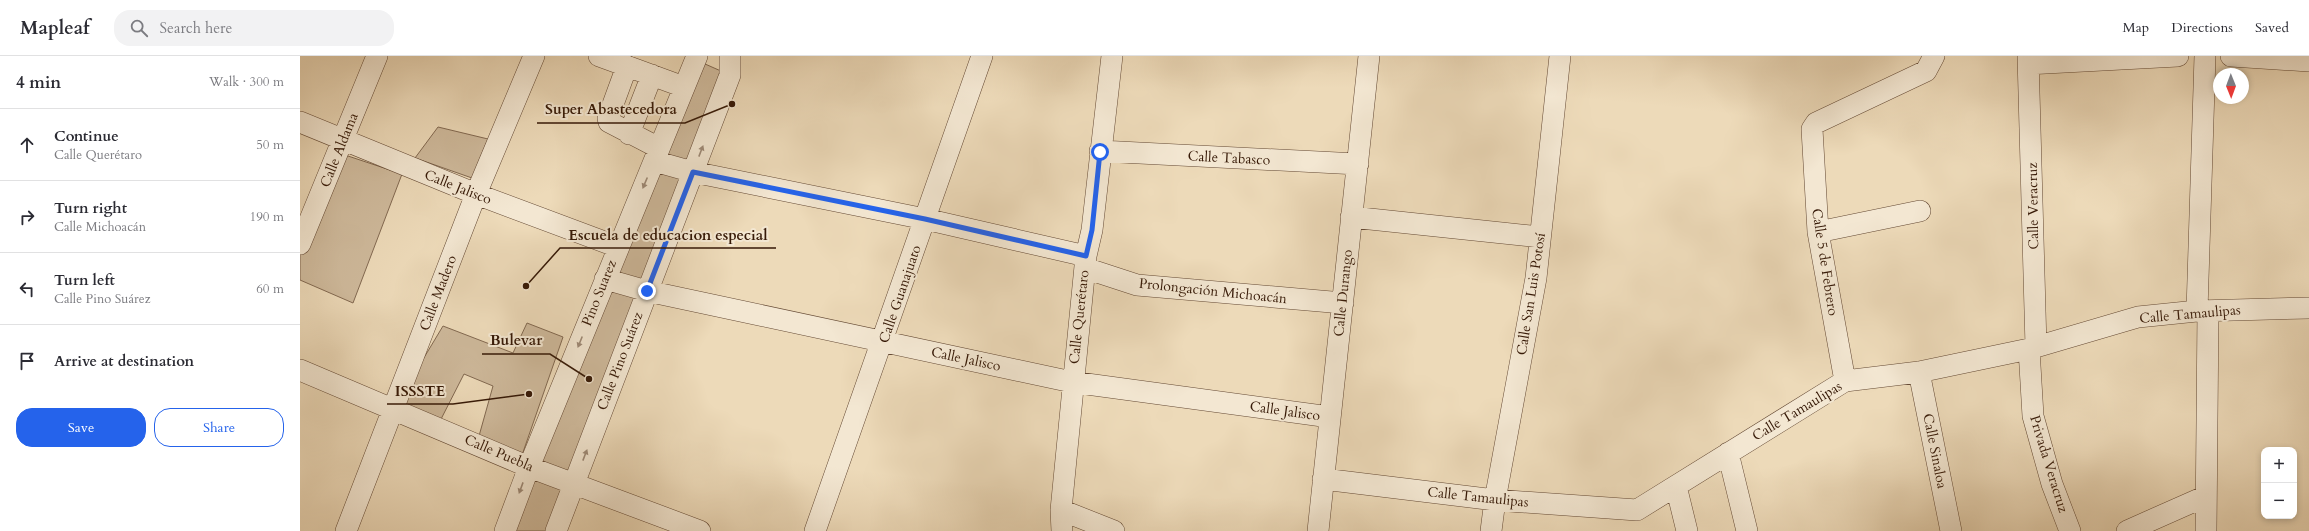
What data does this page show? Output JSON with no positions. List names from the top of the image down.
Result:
{
  "streets": {
    "street": [
      "Calle Aldama",
      "Calle Tabasco",
      "Calle Jalisco",
      "Calle Veracruz",
      "Calle 5 de Febrero",
      "Prolongación Michoacán",
      "Calle Madero",
      "Pino Suarez",
      "Calle Durango",
      "Calle Guanajuato",
      "Calle San Luis Potosí",
      "Calle Tamaulipas",
      "Calle Querétaro",
      "Calle Pino Suárez",
      "Calle Sinaloa",
      "Calle Puebla",
      "Privada Veracruz"
    ]
  },
  "crossings": [
    ["Calle Aldama", "Calle Jalisco"],
    ["Calle Tabasco", "Calle Durango"],
    ["Calle Tabasco", "Calle Querétaro"],
    ["Calle Jalisco", "Calle Madero"],
    ["Calle Jalisco", "Pino Suarez"],
    ["Calle Jalisco", "Calle Durango"],
    ["Calle Jalisco", "Calle Guanajuato"],
    ["Calle Jalisco", "Calle Querétaro"],
    ["Calle Jalisco", "Calle Pino Suárez"],
    ["Calle Veracruz", "Calle Tamaulipas"],
    ["Calle Veracruz", "Privada Veracruz"],
    ["Calle 5 de Febrero", "Calle Tamaulipas"],
    ["Prolongación Michoacán", "Pino Suarez"],
    ["Prolongación Michoacán", "Calle Durango"],
    ["Prolongación Michoacán", "Calle Guanajuato"],
    ["Prolongación Michoacán", "Calle Querétaro"],
    ["Prolongación Michoacán", "Calle Pino Suárez"],
    ["Calle Madero", "Calle Puebla"],
    ["Pino Suarez", "Calle Puebla"],
    ["Calle Durango", "Calle Tamaulipas"],
    ["Calle San Luis Potosí", "Calle Tamaulipas"],
    ["Calle Tamaulipas", "Calle Sinaloa"],
    ["Calle Tamaulipas", "Privada Veracruz"],
    ["Calle Pino Suárez", "Calle Puebla"]
  ],
  "one_way": ["Pino Suarez", "Calle Pino Suárez"],
  "places": [
    "Super Abastecedora",
    "Escuela de educacion especial",
    "Bulevar",
    "ISSSTE"
  ],
  "north": "bottom",
  "page": {
    "header": "Mapleaf",
    "search": "Search here",
    "nav": ["Map", "Directions", "Saved"],
    "heading": ["4 min", "Walk · 300 m"],
    "list": [
      ["Continue", "Calle Querétaro", "50 m"],
      ["Turn right", "Calle Michoacán", "190 m"],
      ["Turn left", "Calle Pino Suárez", "60 m"],
      "Arrive at destination"
    ],
    "buttons": ["Save", "Share"],
    "map_buttons": ["+", "−"]
  }
}
